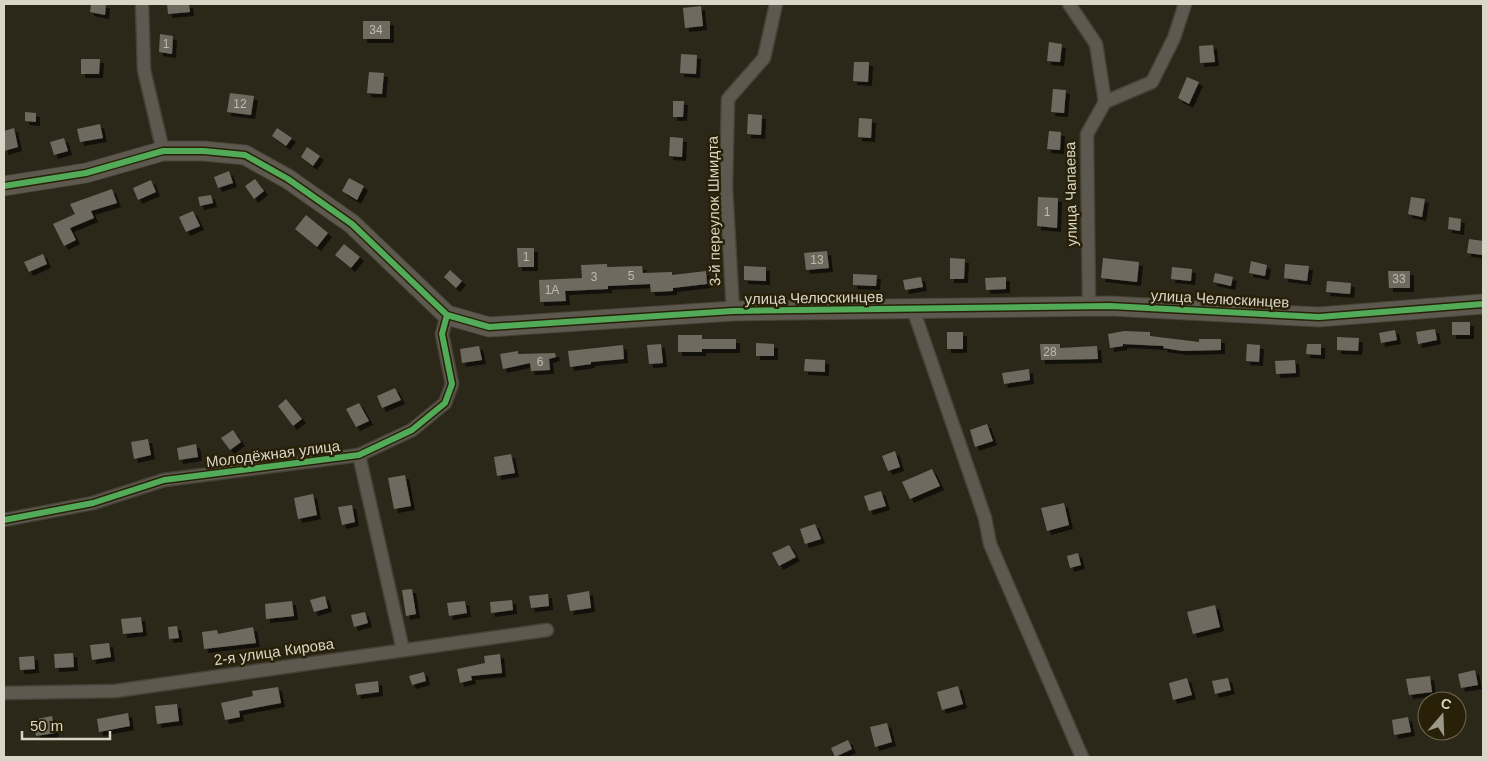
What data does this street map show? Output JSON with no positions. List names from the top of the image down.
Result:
{
  "streets": {
    "street": [
      "улица Чапаева",
      "3-й переулок Шмидта",
      "улица Челюскинцев",
      "Молодёжная улица",
      "2-я улица Кирова"
    ]
  },
  "crossings": [
    ["улица Чапаева", "улица Челюскинцев"],
    ["3-й переулок Шмидта", "улица Челюскинцев"],
    ["улица Челюскинцев", "Молодёжная улица"]
  ],
  "house_numbers": [
    "34",
    "1",
    "12",
    "1",
    "1",
    "13",
    "5",
    "3",
    "33",
    "1А",
    "28",
    "6"
  ],
  "scale_bar": "50 m",
  "north": "top"
}
